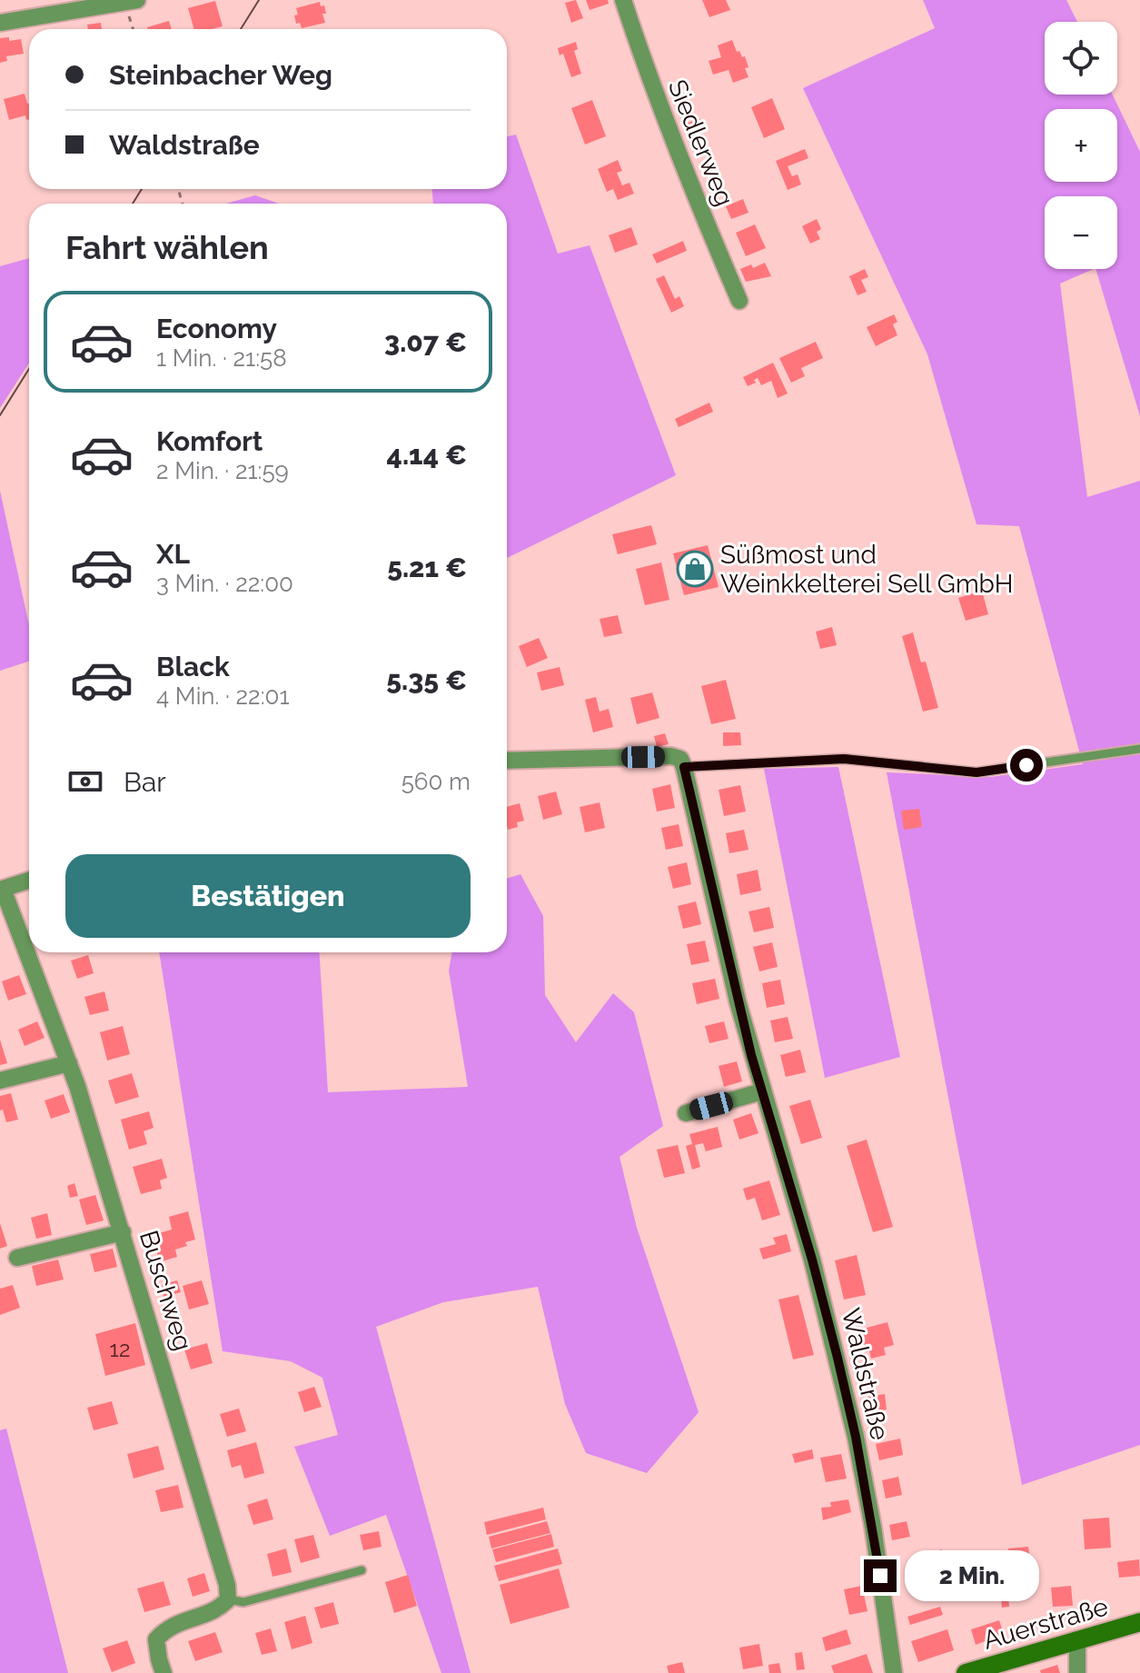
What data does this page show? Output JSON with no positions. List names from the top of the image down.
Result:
{
  "streets": {
    "street": [
      "Siedlerweg",
      "Buschweg",
      "Waldstraße",
      "Auerstraße"
    ]
  },
  "places": {
    "shop": ["Süßmost und Weinkkelterei Sell GmbH"]
  },
  "house_numbers": ["12"],
  "page": {
    "map_buttons": ["+", "−"],
    "banner": ["Steinbacher Weg", "Waldstraße"],
    "heading": "Fahrt wählen",
    "list": [
      {
        "name": "Economy",
        "note": "1 Min. · 21:58",
        "value": "3.07 €"
      },
      {
        "name": "Komfort",
        "note": "2 Min. · 21:59",
        "value": "4.14 €"
      },
      {
        "name": "XL",
        "note": "3 Min. · 22:00",
        "value": "5.21 €"
      },
      {
        "name": "Black",
        "note": "4 Min. · 22:01",
        "value": "5.35 €"
      }
    ],
    "pay": ["Bar", "560 m"],
    "buttons": "Bestätigen",
    "bubble": "2 Min."
  }
}
